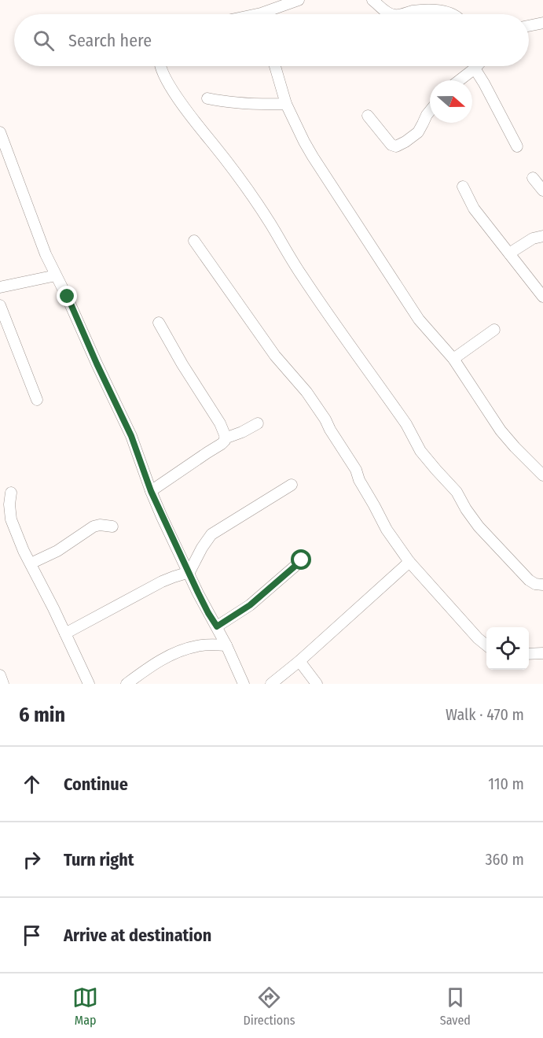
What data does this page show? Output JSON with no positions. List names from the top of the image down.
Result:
{
  "north": "right",
  "page": {
    "search": "Search here",
    "heading": ["6 min", "Walk · 470 m"],
    "list": [
      ["Continue", "110 m"],
      ["Turn right", "360 m"],
      "Arrive at destination"
    ],
    "nav": ["Map", "Directions", "Saved"]
  }
}
